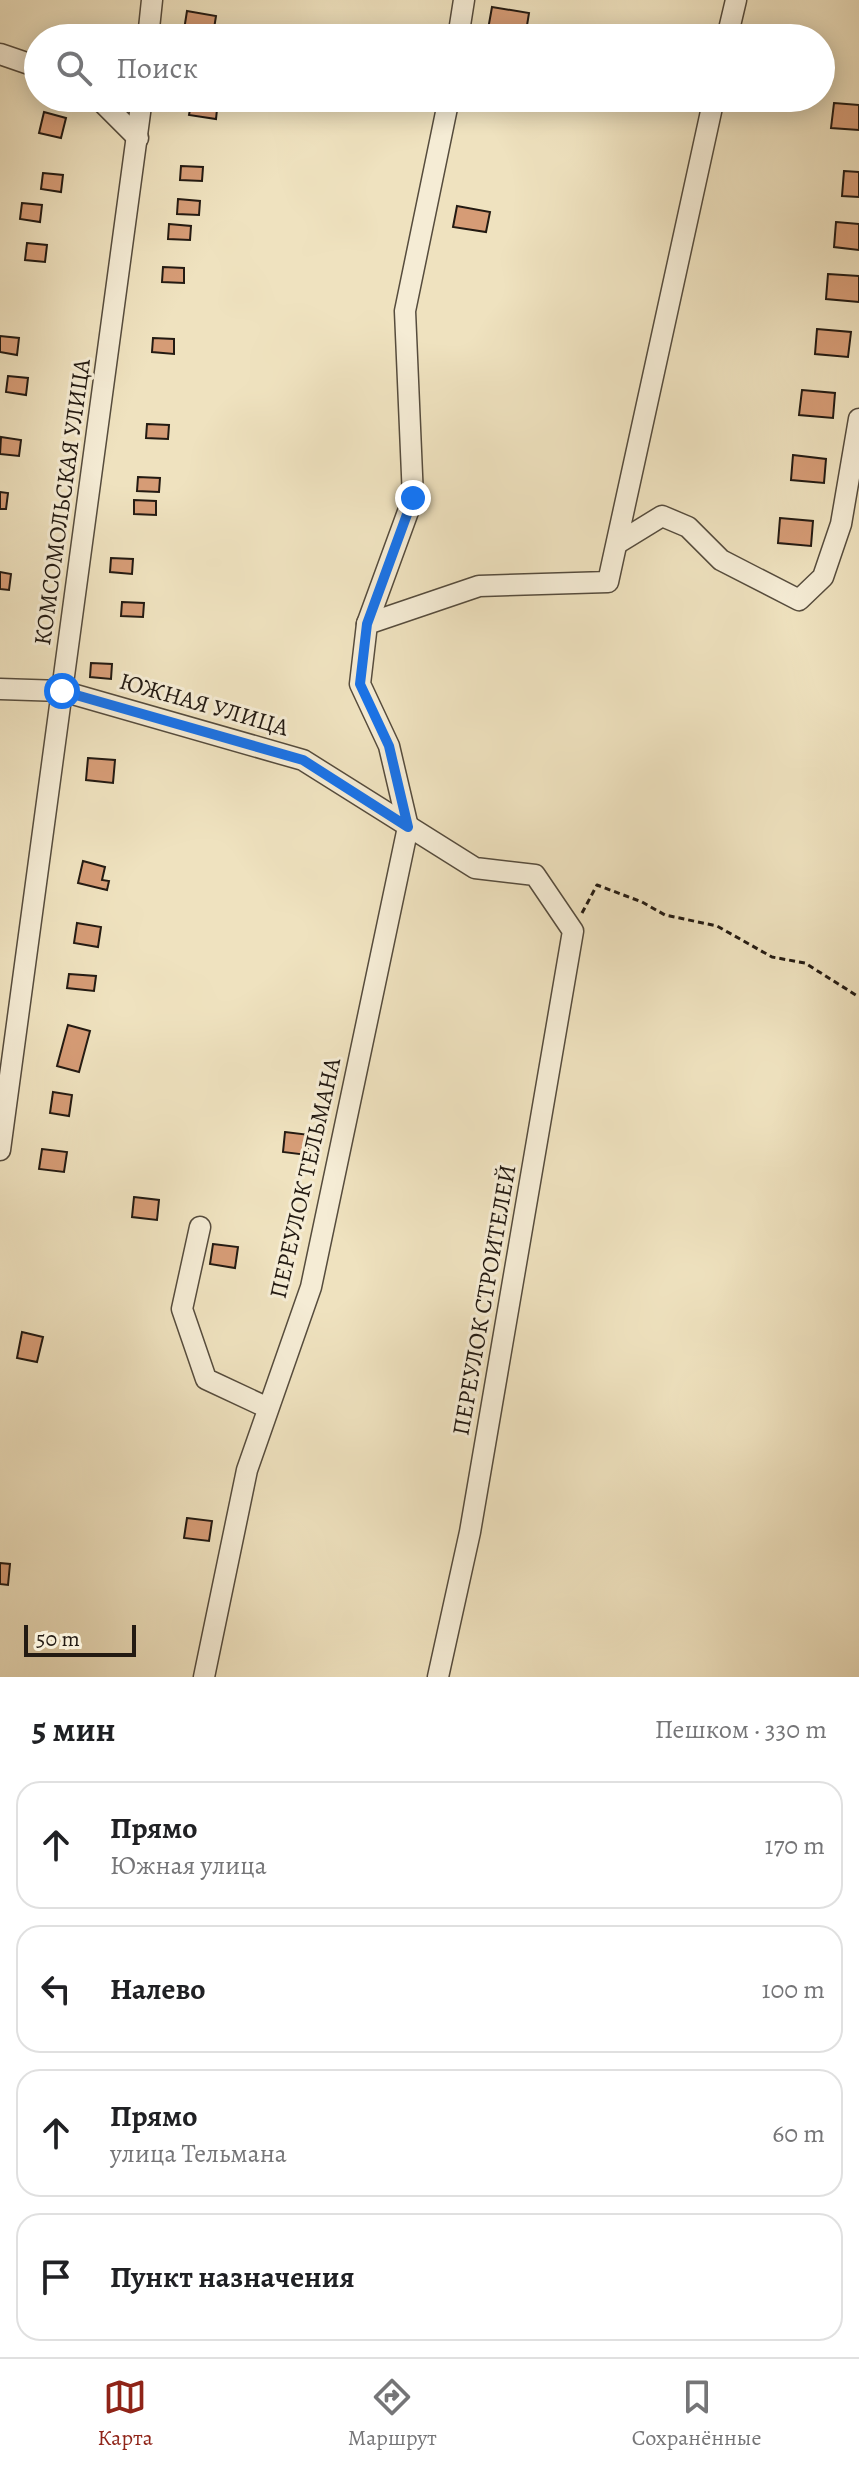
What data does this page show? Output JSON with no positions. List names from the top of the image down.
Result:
{
  "streets": {
    "street": [
      "КОМСОМОЛЬСКАЯ УЛИЦА",
      "ЮЖНАЯ УЛИЦА",
      "ПЕРЕУЛОК ТЕЛЬМАНА",
      "ПЕРЕУЛОК СТРОИТЕЛЕЙ"
    ]
  },
  "crossings": [
    ["КОМСОМОЛЬСКАЯ УЛИЦА", "ЮЖНАЯ УЛИЦА"],
    ["ЮЖНАЯ УЛИЦА", "ПЕРЕУЛОК ТЕЛЬМАНА"],
    ["ЮЖНАЯ УЛИЦА", "ПЕРЕУЛОК СТРОИТЕЛЕЙ"]
  ],
  "scale_bar": "50 m",
  "page": {
    "search": "Поиск",
    "scale": "50 m",
    "heading": ["5 мин", "Пешком · 330 m"],
    "list": [
      ["Прямо", "Южная улица", "170 m"],
      ["Налево", "100 m"],
      ["Прямо", "улица Тельмана", "60 m"],
      "Пункт назначения"
    ],
    "nav": ["Карта", "Маршрут", "Сохранённые"]
  }
}
